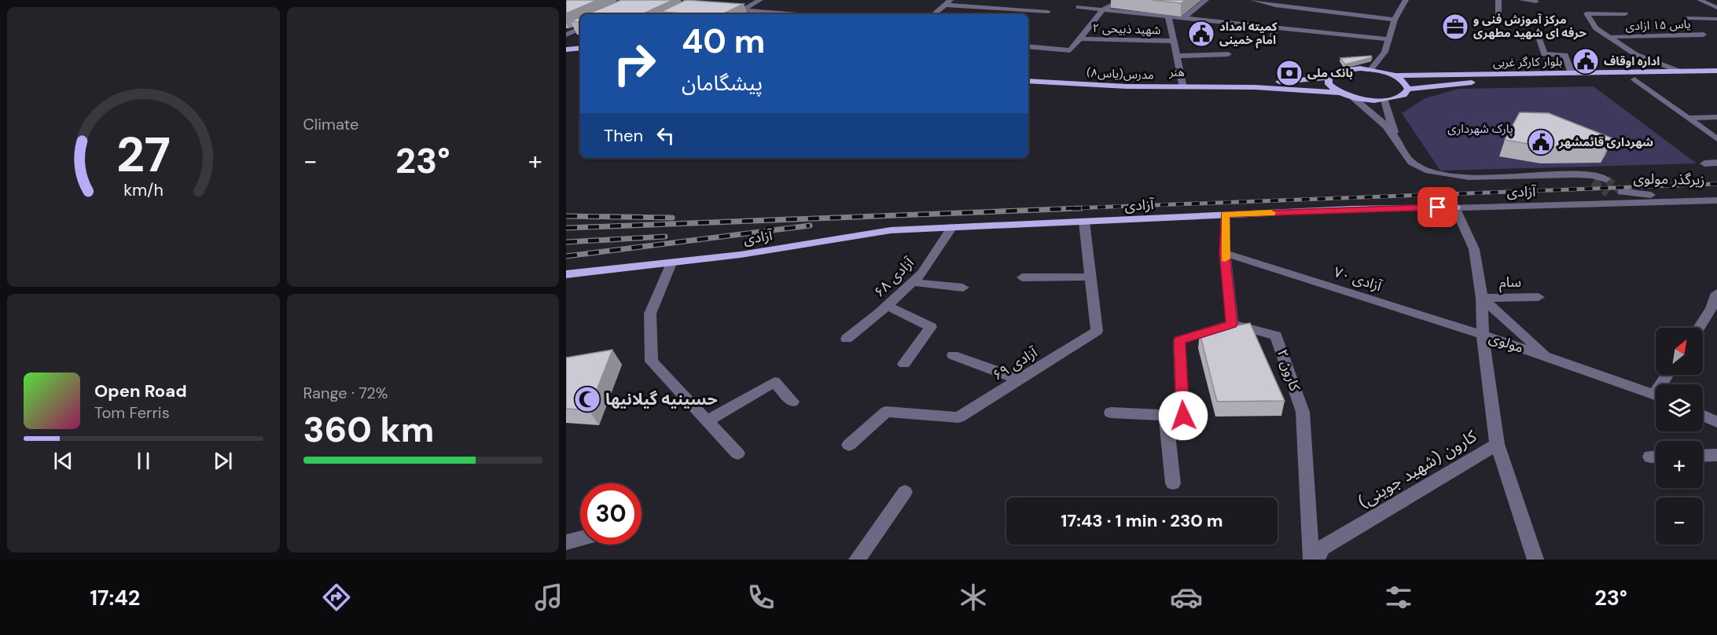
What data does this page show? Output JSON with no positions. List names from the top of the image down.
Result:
{
  "streets": {
    "main road": [
      "بلوار کارگر غربی",
      "هنر",
      "مدرس(یاس۸)",
      "آزادی"
    ],
    "street": [
      "یاس ۱۵ ازادی",
      "شهید ذبیحی ۲",
      "زیرگذر مولوی",
      "آزادی ۶۸",
      "آزادی ۷۰",
      "سام",
      "مولوی",
      "آزادی ۶۹",
      "کارون ۲",
      "کارون (شهید جوینی)"
    ]
  },
  "crossings": [
    ["بلوار کارگر غربی", "هنر"],
    ["آزادی", "آزادی ۶۸"],
    ["آزادی", "مولوی"],
    ["آزادی", "آزادی ۶۹"],
    ["آزادی ۷۰", "مولوی"],
    ["آزادی ۷۰", "کارون (شهید جوینی)"],
    ["سام", "مولوی"],
    ["مولوی", "کارون (شهید جوینی)"]
  ],
  "parks": ["پارک شهرداری"],
  "places": {
    "office": ["مرکز آموزش فنی و حرفه ای شهید مطهری"],
    "public building": ["کمیته امداد امام خمینی", "اداره اوقاف", "شهرداری قائمشهر"],
    "bank": ["بانک ملی"],
    "mosque": ["حسینیه گیلانیها"]
  },
  "north": "top right",
  "page": {
    "tile": [
      "Climate",
      ["Range · 72%", "360 km"]
    ],
    "turn": ["40 m", "پیشگامان"],
    "then": "Then",
    "heat": ["−", "23°", "+"],
    "map_buttons": ["+", "−"],
    "song": ["Open Road", "Tom Ferris"],
    "limit": "30",
    "trip": "17:43 · 1 min · 230 m",
    "tabs": ["17:42", "23°"],
    "gauge": ["27", "km/h"]
  }
}
